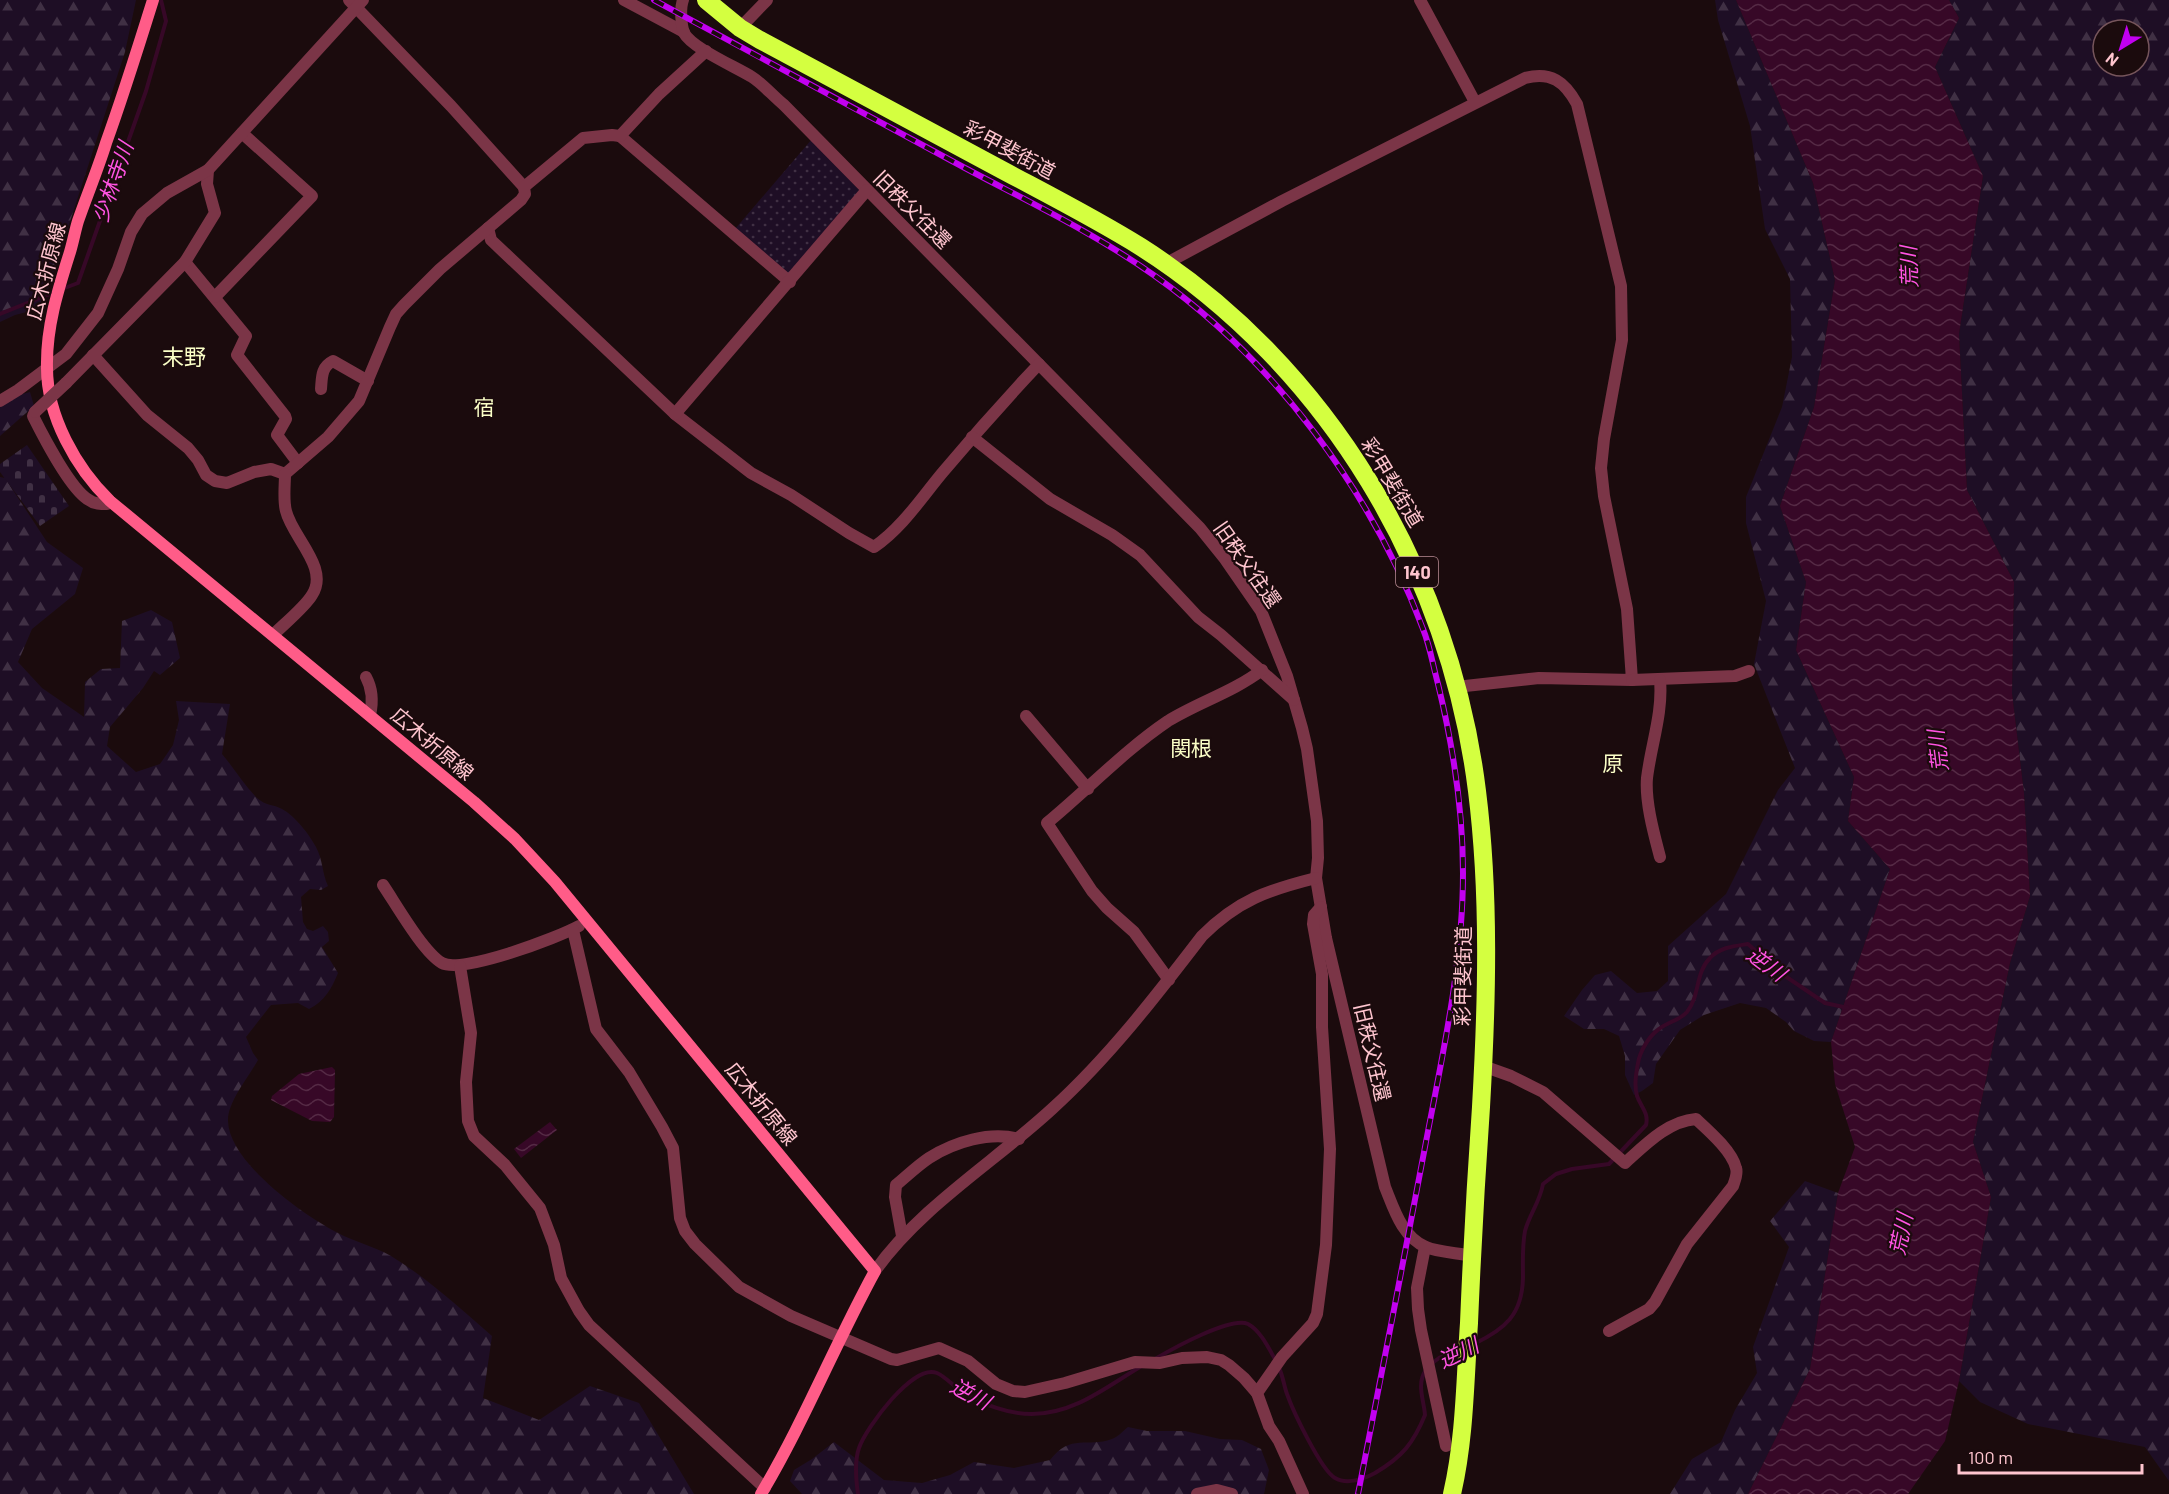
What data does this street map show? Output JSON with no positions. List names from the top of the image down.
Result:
{
  "streets": {
    "highway": ["彩甲斐街道", "140"],
    "main road": ["広木折原線"],
    "street": ["旧秩父往還"]
  },
  "districts": [
    "末野",
    "宿",
    "関根",
    "原"
  ],
  "water": ["少林寺川", "荒川", "逆川"],
  "scale_bar": "100 m",
  "north": "bottom left"
}
